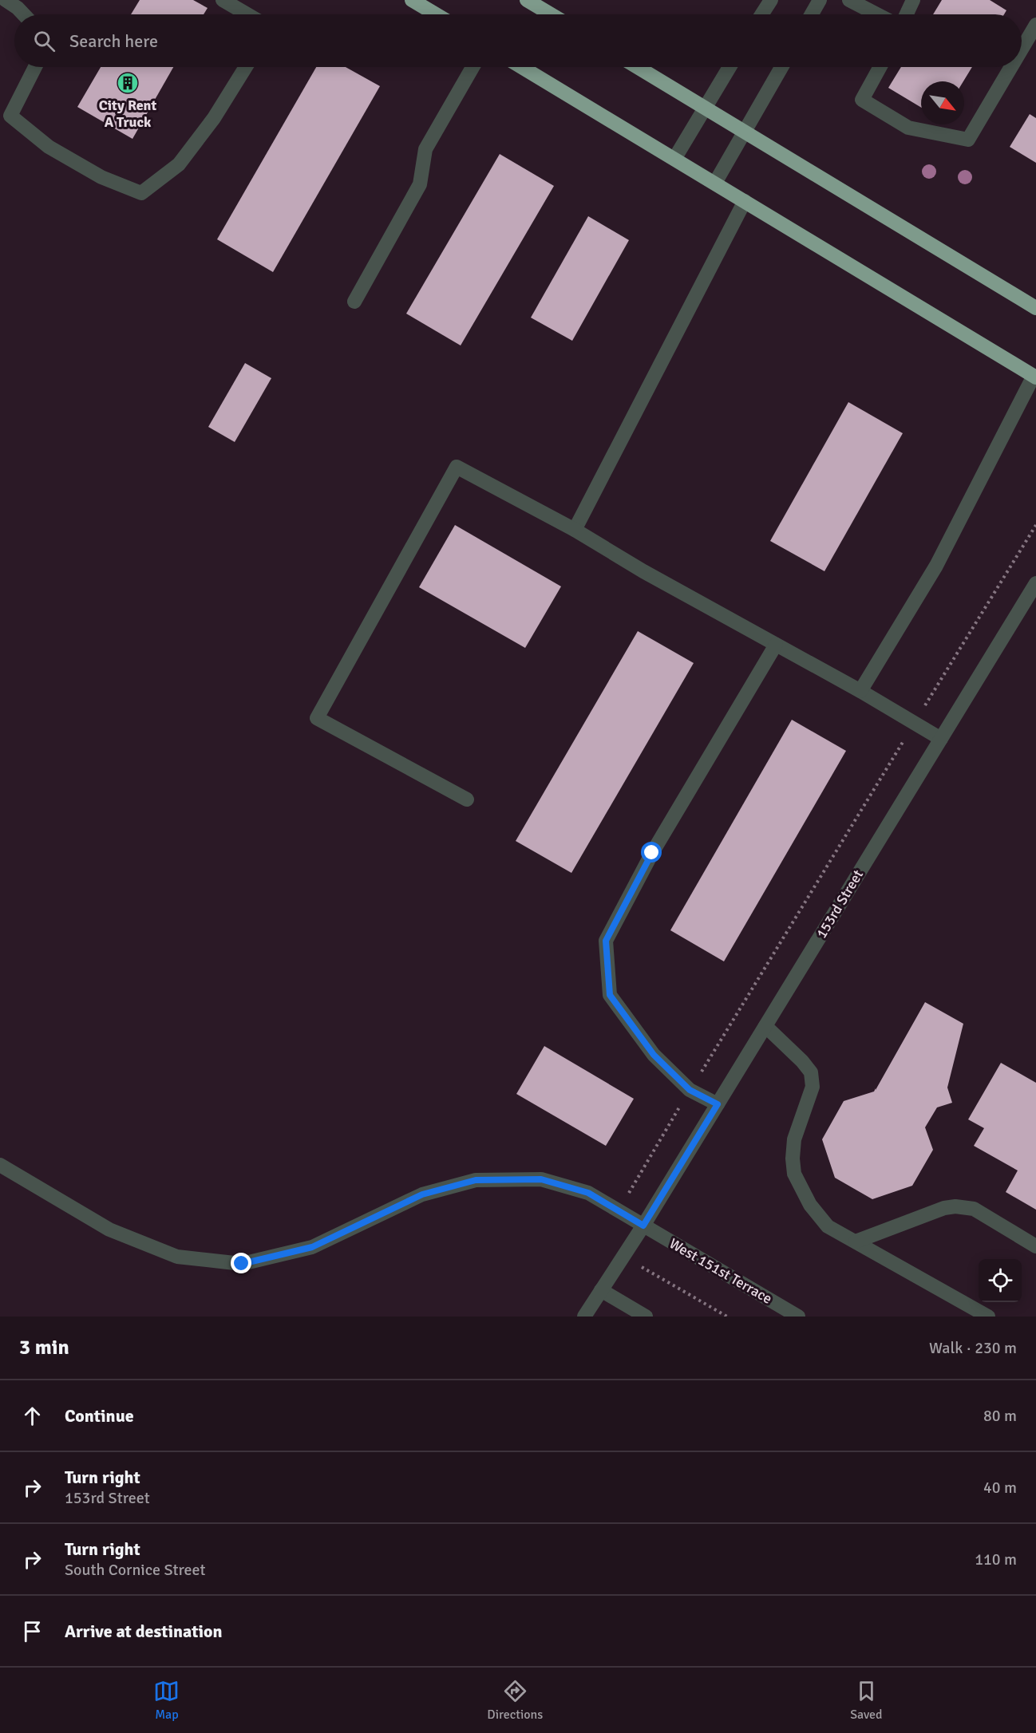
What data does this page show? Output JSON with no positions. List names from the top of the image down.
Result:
{
  "streets": {
    "street": ["153rd Street", "West 151st Terrace"]
  },
  "crossings": [
    ["153rd Street", "West 151st Terrace"]
  ],
  "places": {
    "building": ["City Rent A Truck"]
  },
  "north": "bottom right",
  "page": {
    "search": "Search here",
    "heading": ["3 min", "Walk · 230 m"],
    "list": [
      ["Continue", "80 m"],
      ["Turn right", "153rd Street", "40 m"],
      ["Turn right", "South Cornice Street", "110 m"],
      "Arrive at destination"
    ],
    "nav": ["Map", "Directions", "Saved"]
  }
}
